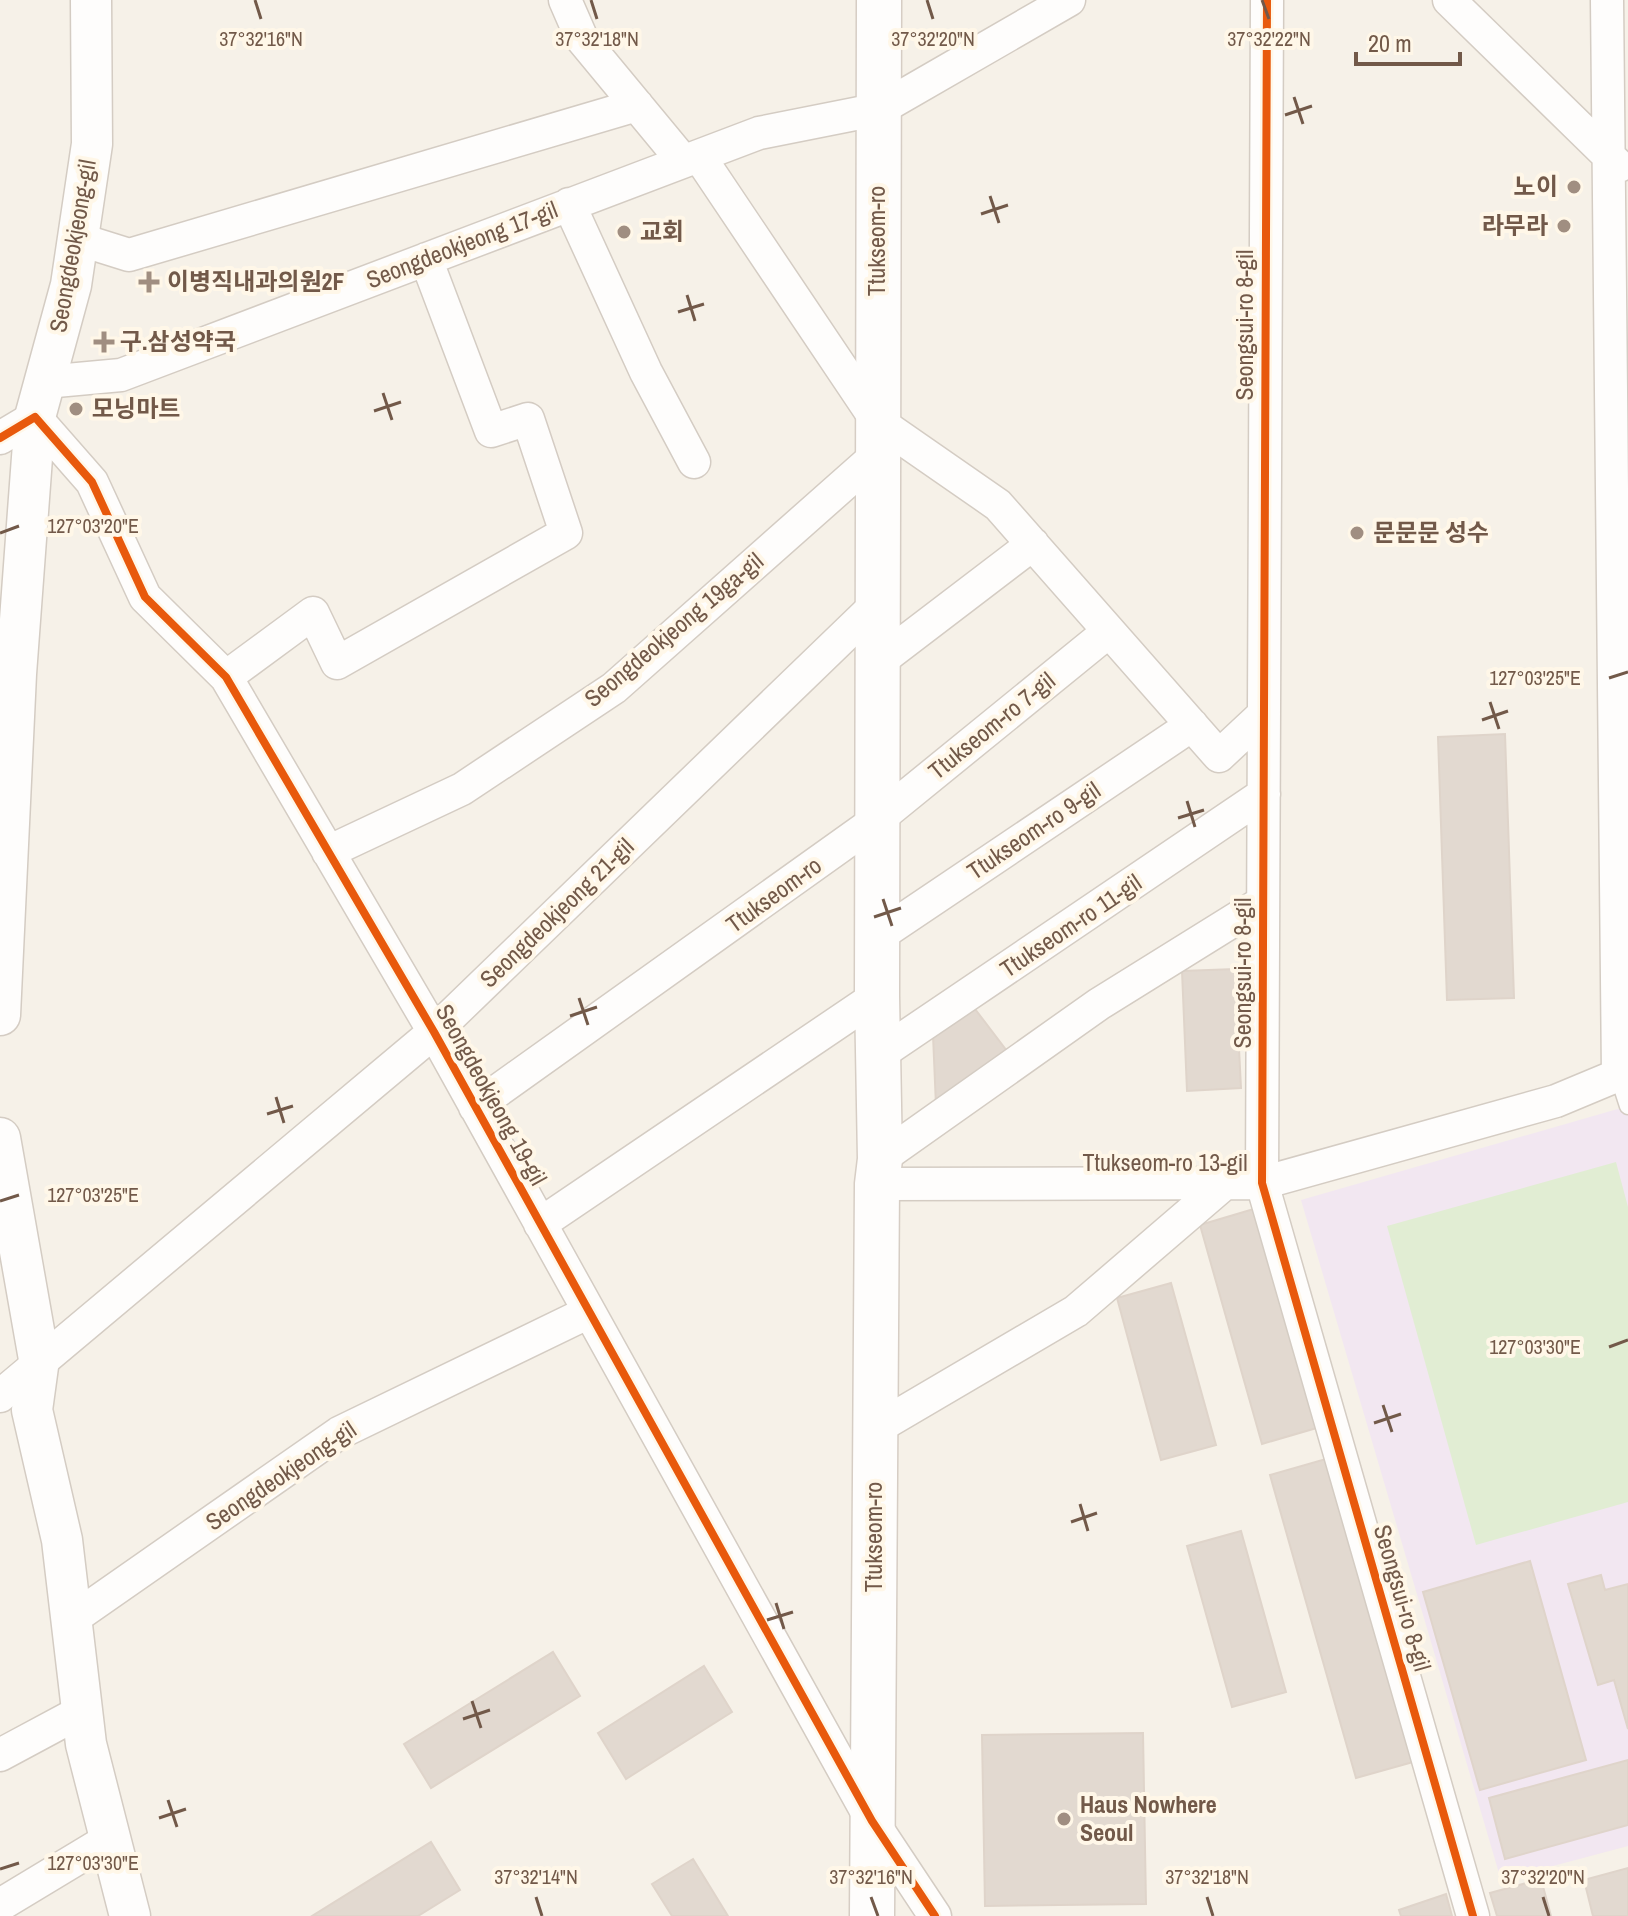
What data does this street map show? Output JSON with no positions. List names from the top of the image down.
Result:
{
  "streets": {
    "main road": ["Ttukseom-ro"],
    "street": [
      "Seongdeokjeong 17-gil",
      "Seongdeokjeong-gil",
      "Seongsui-ro 8-gil",
      "Seongdeokjeong 19ga-gil",
      "Ttukseom-ro 7-gil",
      "Ttukseom-ro 9-gil",
      "Seongdeokjeong 21-gil",
      "Ttukseom-ro 11-gil",
      "Seongdeokjeong 19-gil",
      "Ttukseom-ro 13-gil"
    ]
  },
  "crossings": [
    ["Ttukseom-ro", "Seongdeokjeong 17-gil"],
    ["Ttukseom-ro", "Seongdeokjeong 19ga-gil"],
    ["Ttukseom-ro", "Ttukseom-ro 7-gil"],
    ["Ttukseom-ro", "Ttukseom-ro 9-gil"],
    ["Ttukseom-ro", "Seongdeokjeong 21-gil"],
    ["Ttukseom-ro", "Ttukseom-ro 11-gil"],
    ["Ttukseom-ro", "Seongdeokjeong 19-gil"],
    ["Ttukseom-ro", "Ttukseom-ro 13-gil"],
    ["Seongdeokjeong 17-gil", "Seongdeokjeong-gil"],
    ["Seongdeokjeong 17-gil", "Seongdeokjeong 19-gil"],
    ["Seongdeokjeong-gil", "Seongdeokjeong 19-gil"],
    ["Seongsui-ro 8-gil", "Ttukseom-ro 11-gil"],
    ["Seongsui-ro 8-gil", "Ttukseom-ro 13-gil"],
    ["Seongdeokjeong 19ga-gil", "Seongdeokjeong 19-gil"],
    ["Seongdeokjeong 21-gil", "Seongdeokjeong 19-gil"]
  ],
  "places": {
    "other": [
      "노이",
      "라무라",
      "교회",
      "모닝마트",
      "문문문 성수",
      "Haus Nowhere Seoul"
    ],
    "health": ["이병직내과의원2F", "구.삼성약국"]
  },
  "scale_bar": "20 m",
  "coordinates": [
    "37°32'16\"N",
    "37°32'18\"N",
    "37°32'20\"N",
    "37°32'22\"N",
    "127°03'20\"E",
    "127°03'25\"E",
    "127°03'30\"E",
    "37°32'14\"N"
  ]
}
